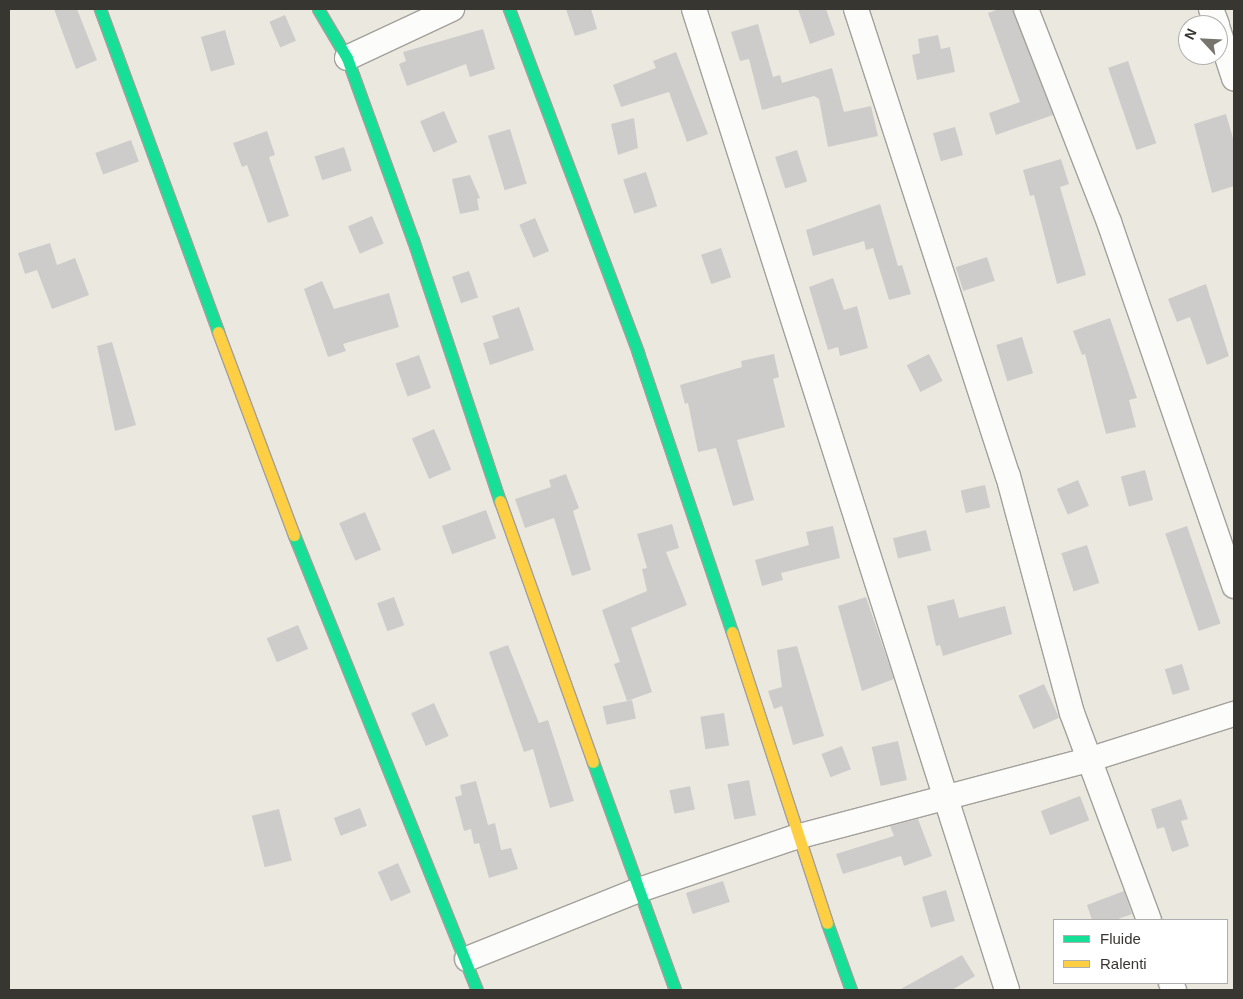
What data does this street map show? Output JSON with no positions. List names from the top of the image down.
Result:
{
  "legend": ["Fluide", "Ralenti"],
  "north": "top left"
}
